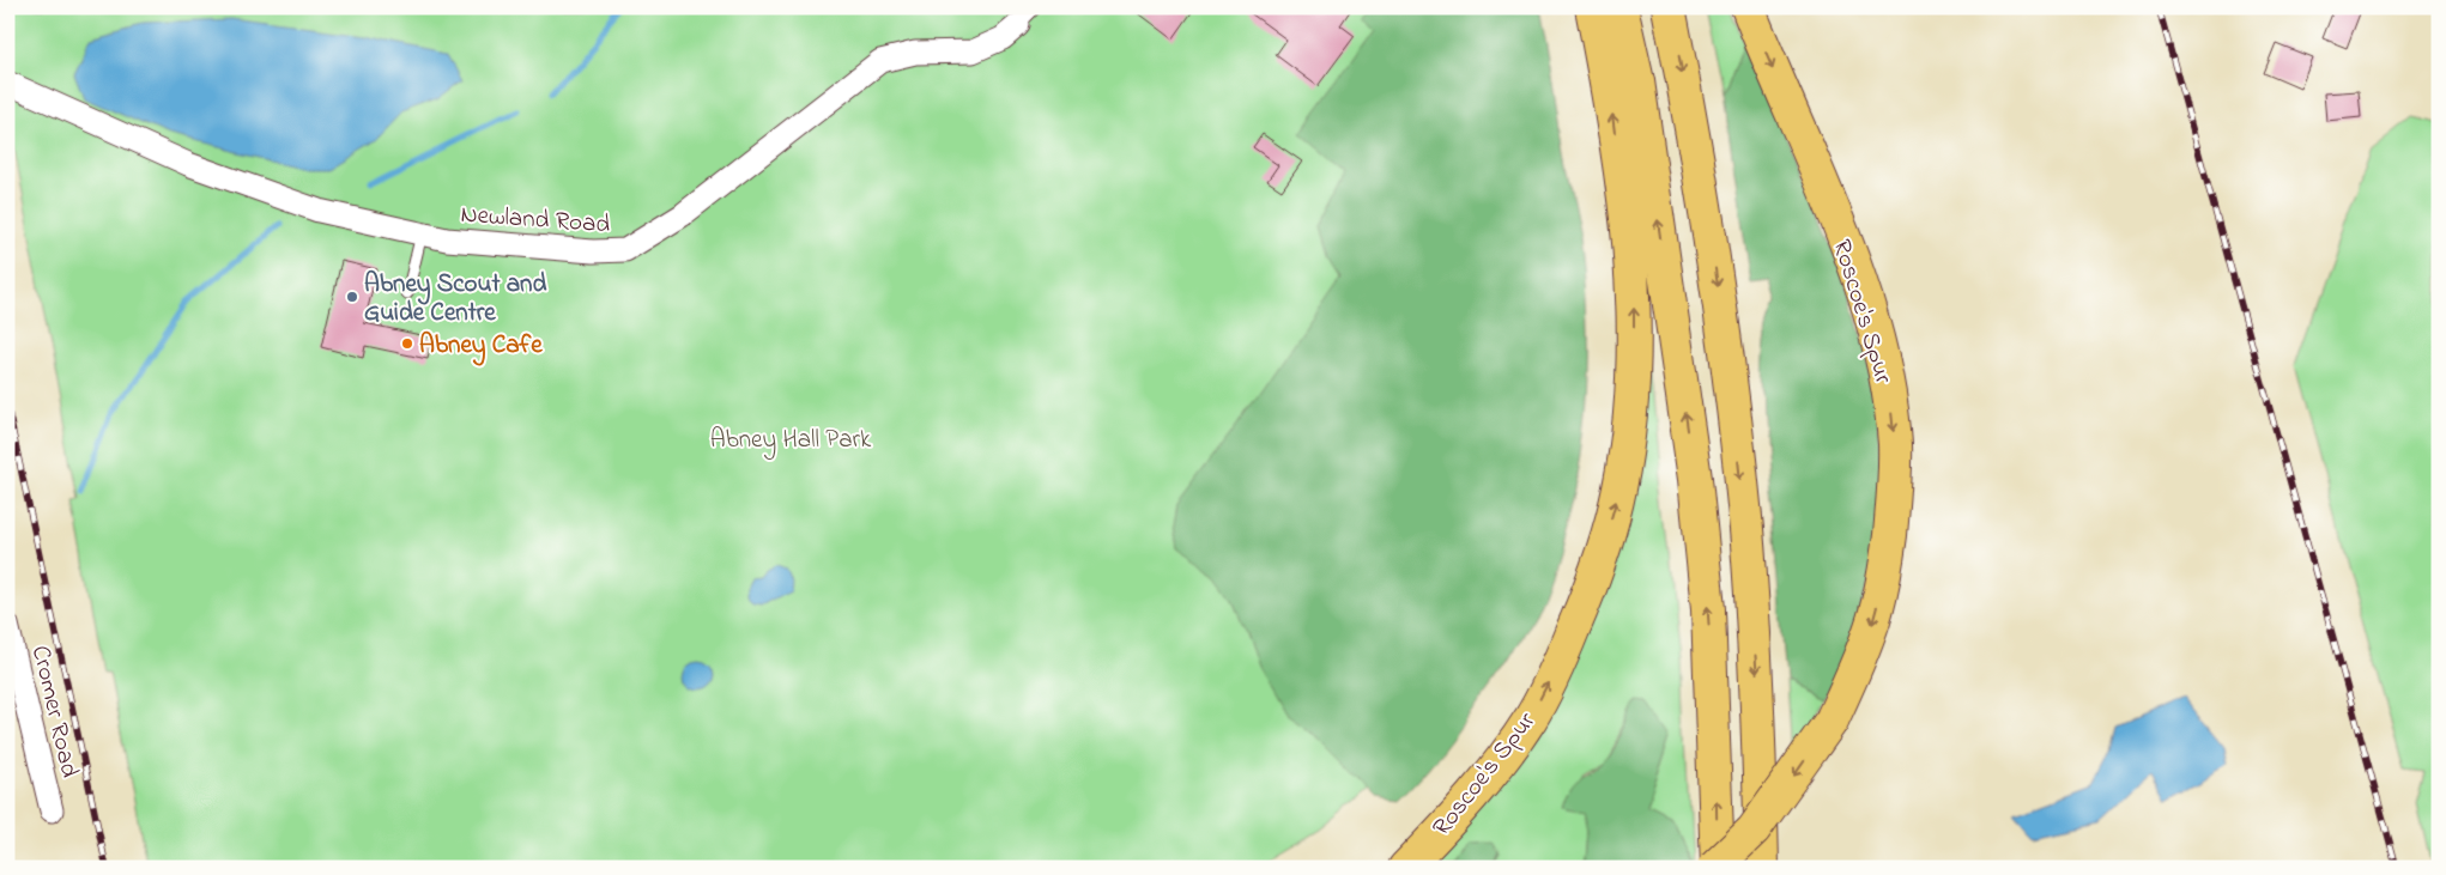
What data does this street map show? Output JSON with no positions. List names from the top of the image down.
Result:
{
  "streets": {
    "highway": ["Roscoe's Spur"],
    "street": ["Newland Road", "Cromer Road"]
  },
  "parks": ["Abney Hall Park"],
  "places": ["Abney Scout and Guide Centre", "Abney Cafe"]
}
